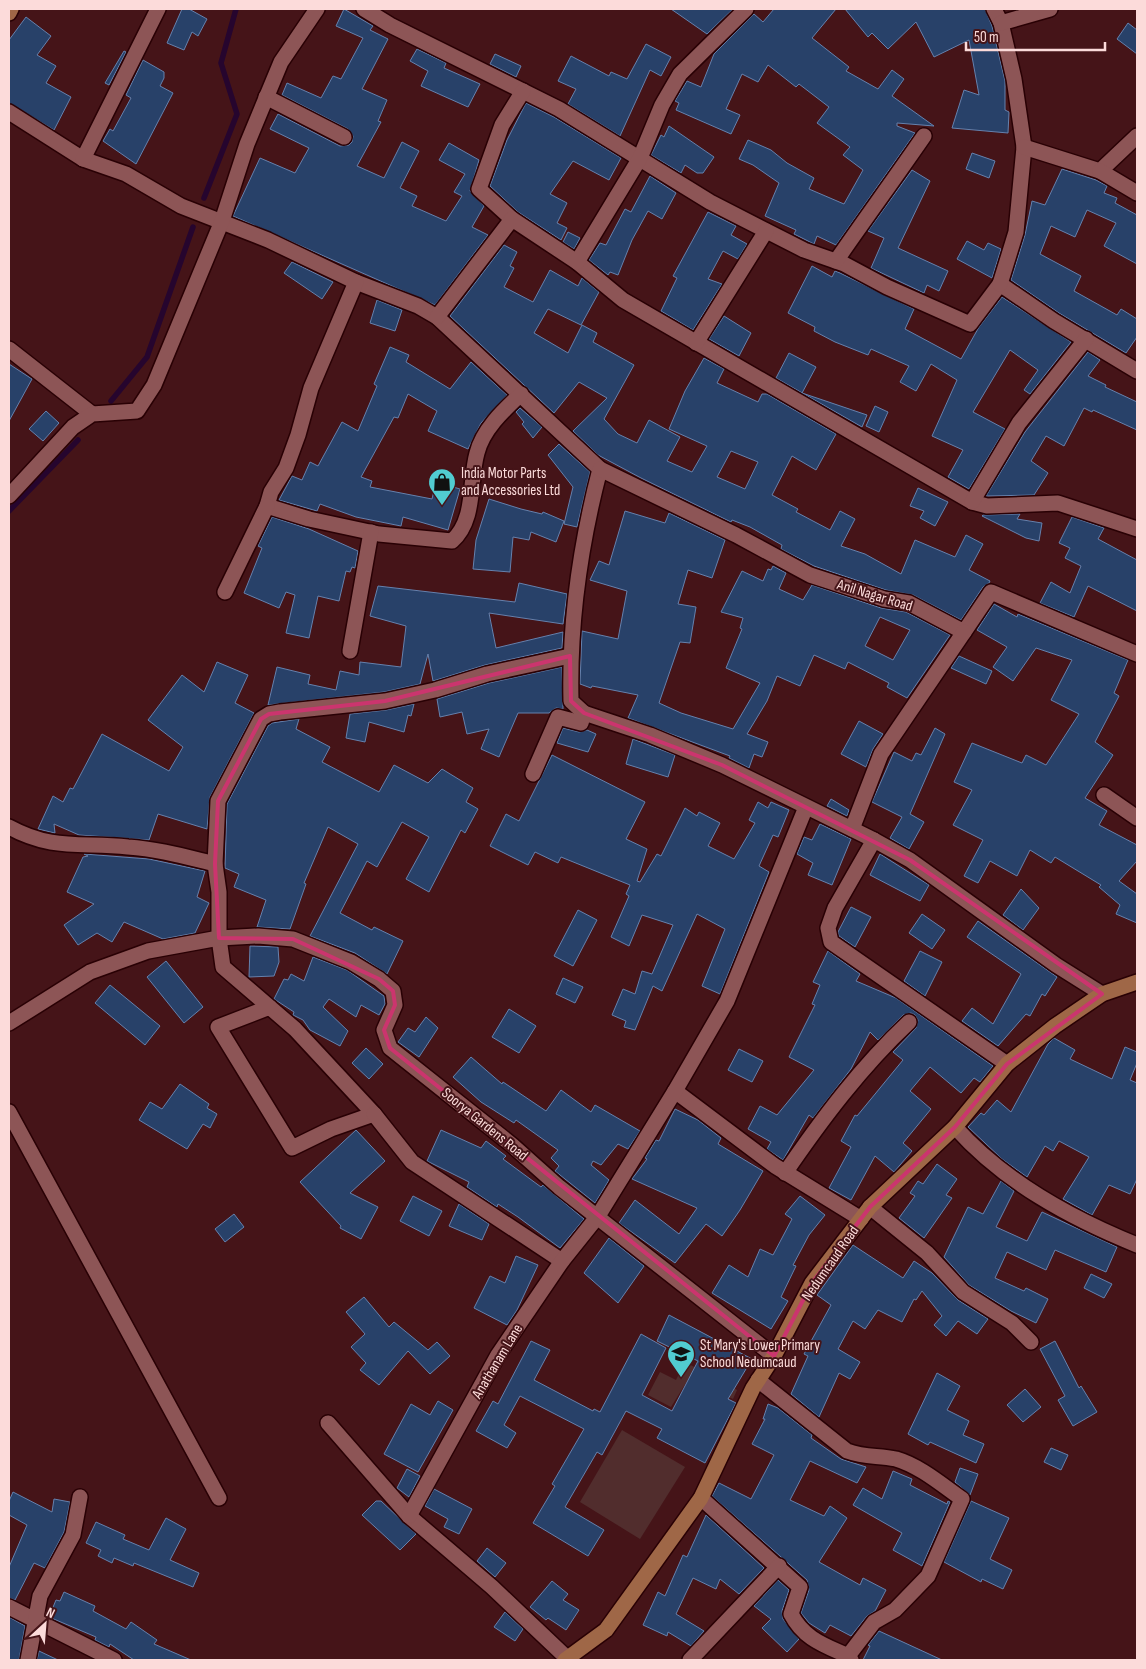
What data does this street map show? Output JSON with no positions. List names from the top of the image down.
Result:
{
  "streets": {
    "main road": ["Nedumcaud Road"],
    "street": ["Anil Nagar Road", "Soorya Gardens Road", "Anathanam Lane"]
  },
  "crossings": [
    ["Soorya Gardens Road", "Nedumcaud Road"],
    ["Soorya Gardens Road", "Anathanam Lane"]
  ],
  "places": {
    "shop": ["India Motor Parts and Accessories Ltd"],
    "school or university": ["St Mary's Lower Primary School Nedumcaud"]
  },
  "scale_bar": "50 m",
  "north": "top right"
}
